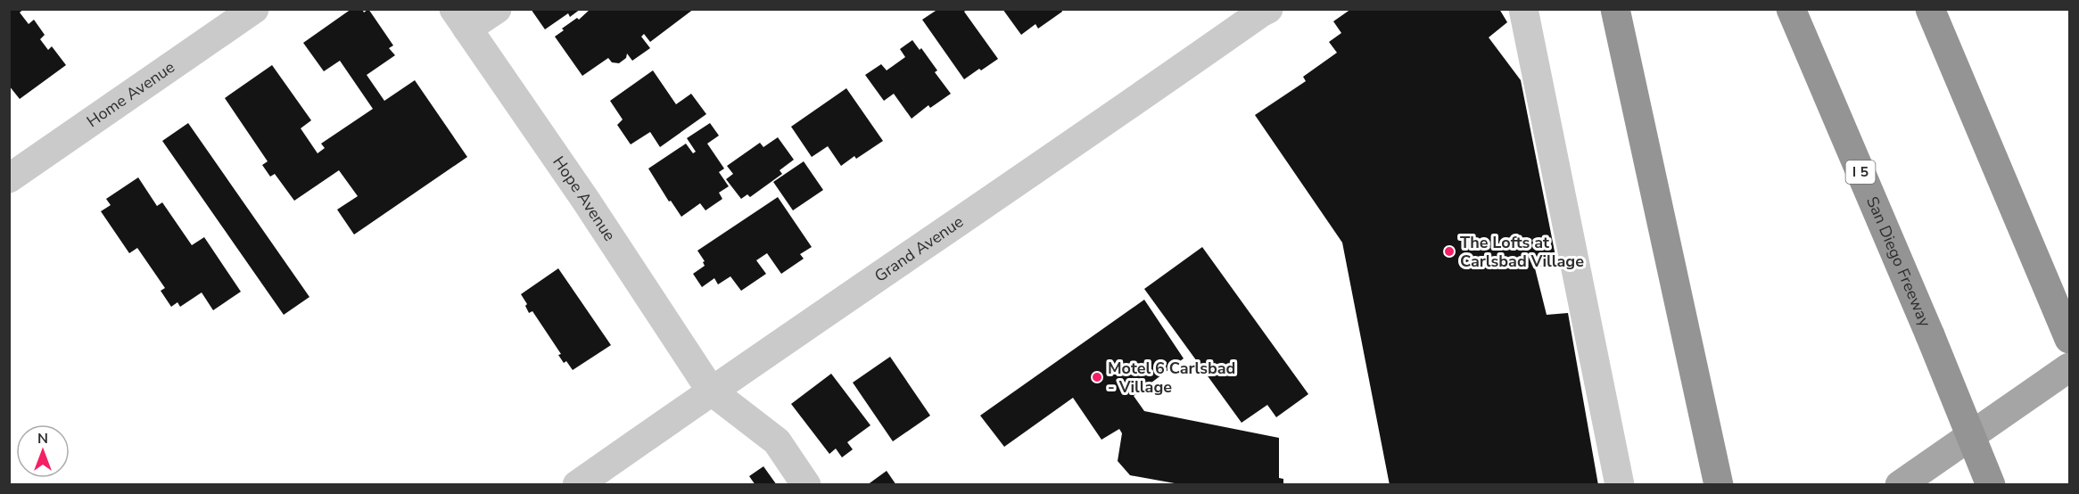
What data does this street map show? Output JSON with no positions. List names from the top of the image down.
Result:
{
  "streets": {
    "highway": ["I 5", "San Diego Freeway"],
    "street": ["Home Avenue", "Hope Avenue", "Grand Avenue"]
  },
  "crossings": [
    ["Hope Avenue", "Grand Avenue"]
  ],
  "places": ["The Lofts at Carlsbad Village", "Motel 6 Carlsbad - Village"],
  "north": "top"
}
